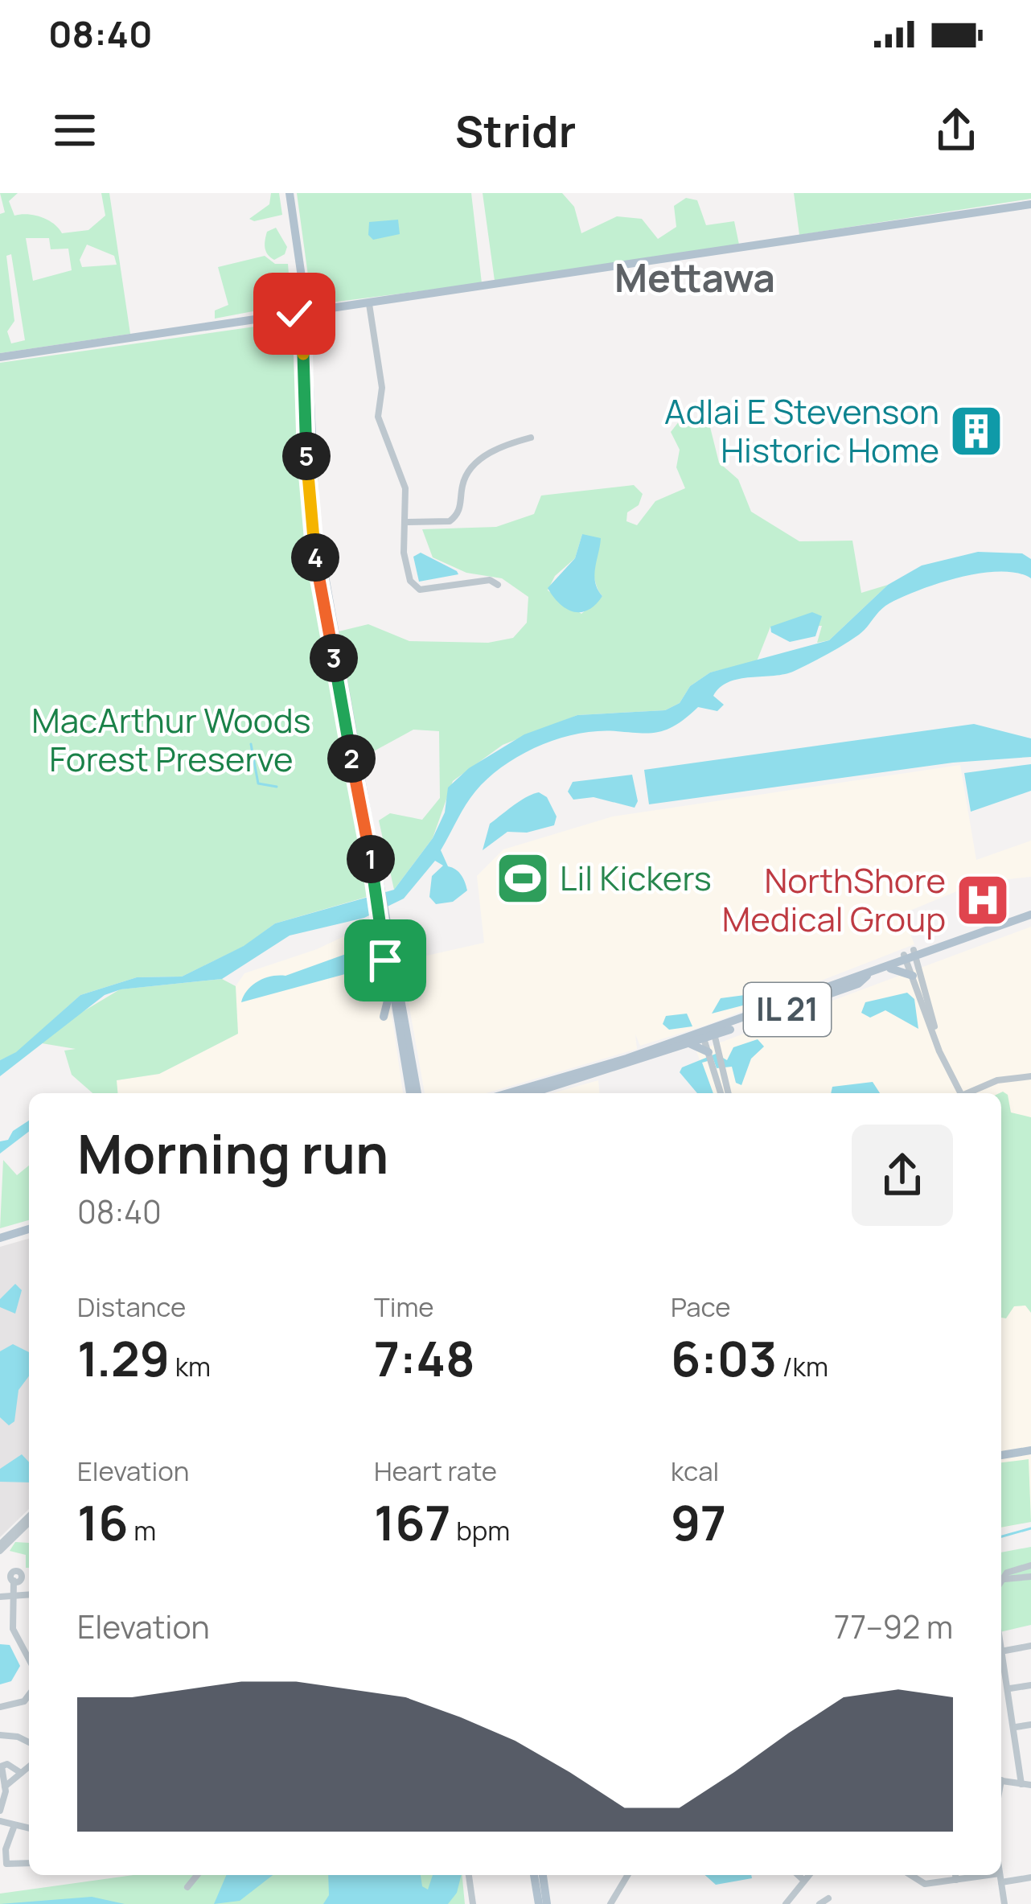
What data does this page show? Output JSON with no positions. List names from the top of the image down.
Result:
{
  "streets": {
    "main road": ["IL 21"]
  },
  "districts": ["Mettawa"],
  "parks": ["MacArthur Woods Forest Preserve"],
  "places": {
    "building": ["Adlai E Stevenson Historic Home"],
    "sports": ["Lil Kickers"],
    "hospital": ["NorthShore Medical Group"]
  },
  "page": {
    "status": "08:40",
    "header": "Stridr",
    "pins": [
      "5",
      "4",
      "3",
      "2",
      "1"
    ],
    "heading": ["Morning run", "08:40"],
    "stats": [
      ["Distance", "1.29 km"],
      ["Time", "7:48"],
      ["Pace", "6:03 /km"],
      ["Elevation", "16 m"],
      ["Heart rate", "167 bpm"],
      ["kcal", "97"]
    ],
    "chart": ["Elevation", "77–92 m"]
  }
}
